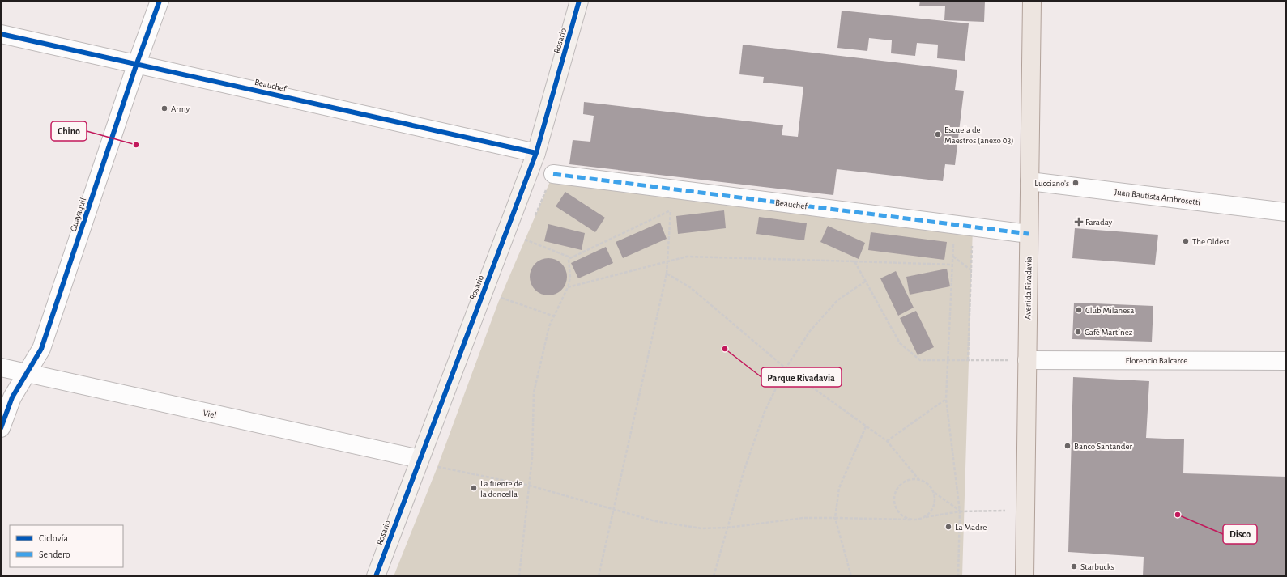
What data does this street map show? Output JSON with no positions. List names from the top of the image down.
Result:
{
  "streets": {
    "main road": ["Avenida Rivadavia"],
    "street": [
      "Rosario",
      "Beauchef",
      "Juan Bautista Ambrosetti",
      "Guayaquil",
      "Florencio Balcarce",
      "Viel"
    ]
  },
  "crossings": [
    ["Rosario", "Beauchef"],
    ["Rosario", "Viel"],
    ["Beauchef", "Guayaquil"],
    ["Beauchef", "Avenida Rivadavia"],
    ["Juan Bautista Ambrosetti", "Avenida Rivadavia"],
    ["Guayaquil", "Viel"],
    ["Avenida Rivadavia", "Florencio Balcarce"]
  ],
  "places": {
    "other": [
      "Army",
      "Escuela de Maestros (anexo 03)",
      "Chino",
      "Lucciano’s",
      "The Oldest",
      "Club Milanesa",
      "Café Martínez",
      "Parque Rivadavia",
      "Banco Santander",
      "La fuente de la doncella",
      "Disco",
      "La Madre",
      "Starbucks"
    ],
    "health": ["Faraday"]
  },
  "legend": ["Ciclovía", "Sendero"]
}
